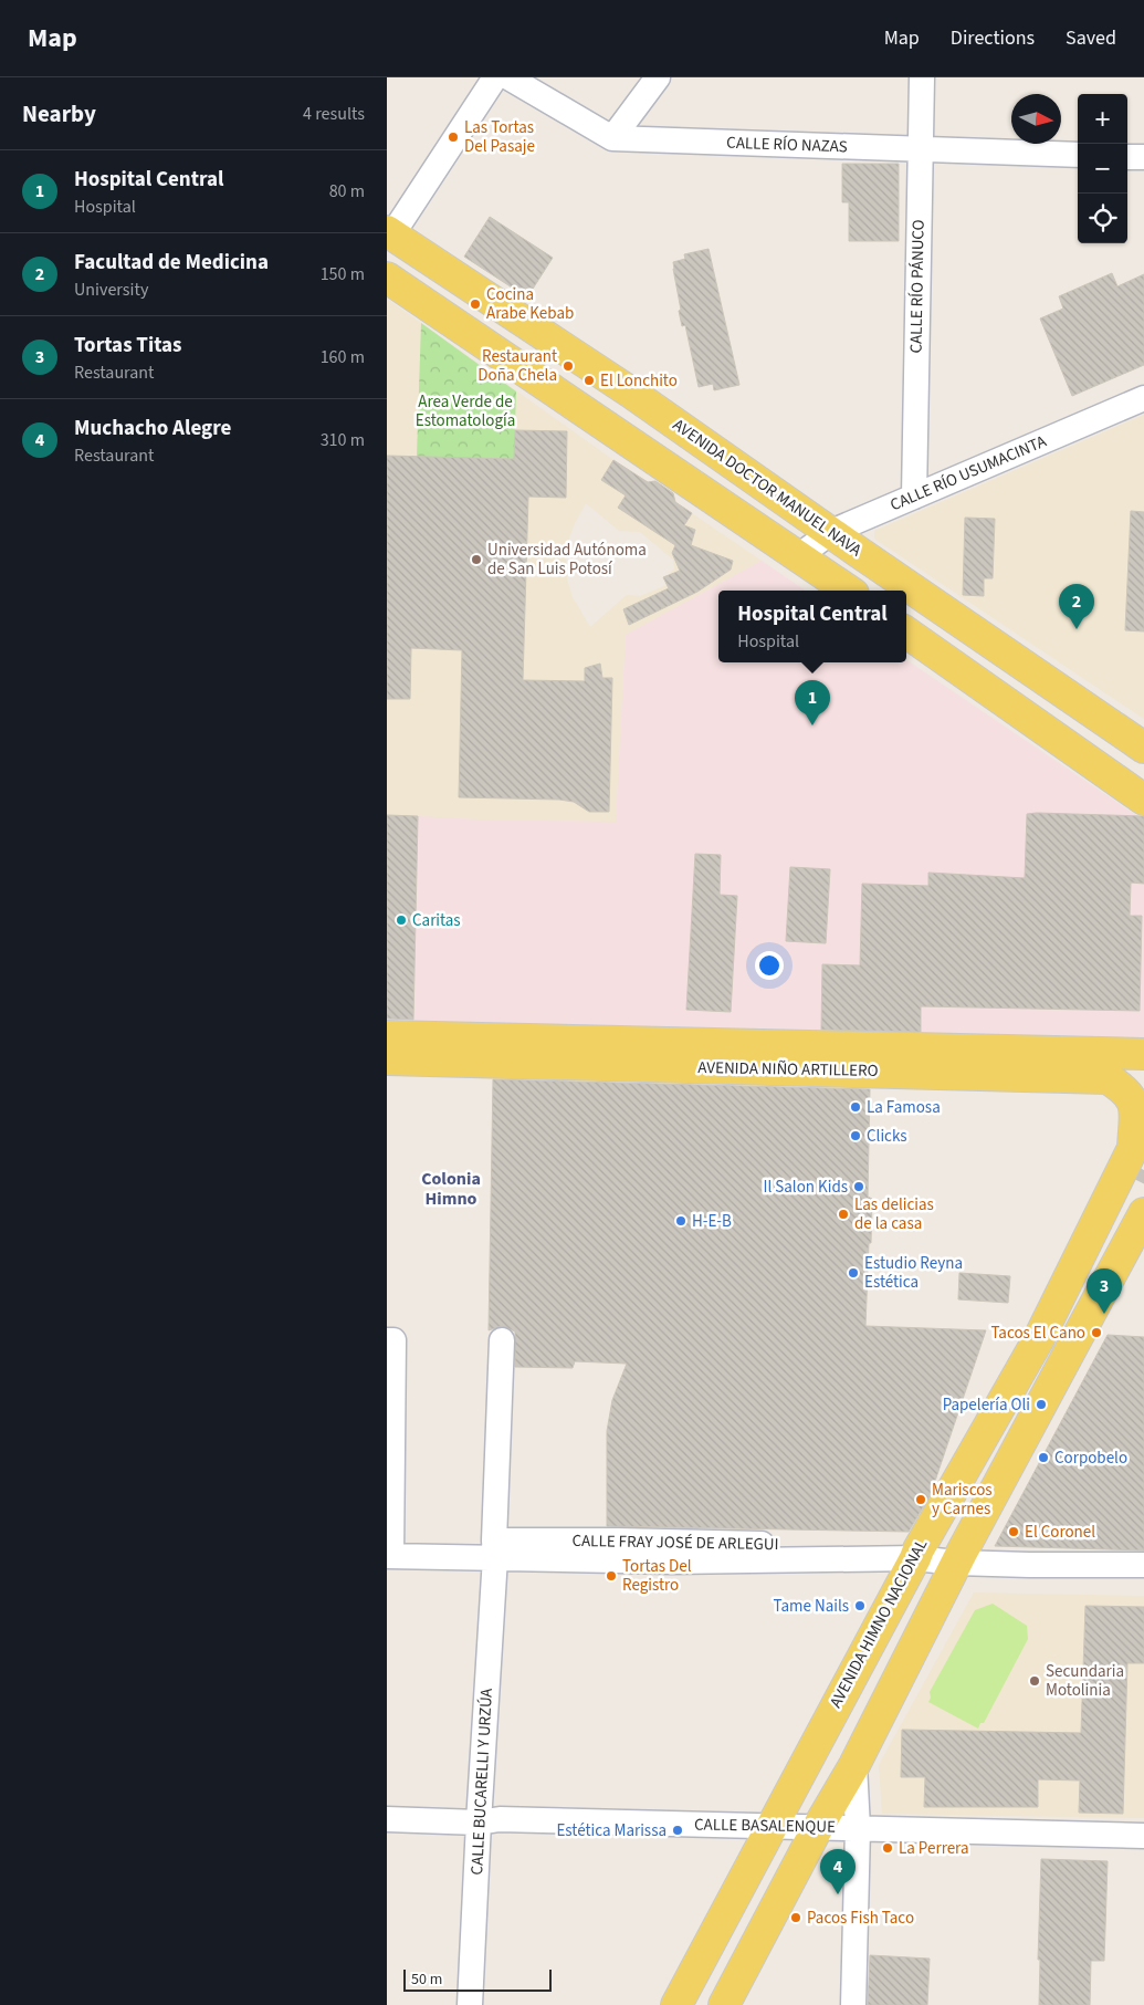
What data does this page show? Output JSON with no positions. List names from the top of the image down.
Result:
{
  "streets": {
    "main road": ["AVENIDA DOCTOR MANUEL NAVA", "AVENIDA NIÑO ARTILLERO", "AVENIDA HIMNO NACIONAL"],
    "street": [
      "CALLE RÍO NAZAS",
      "CALLE RÍO PÁNUCO",
      "CALLE RÍO USUMACINTA",
      "CALLE FRAY JOSÉ DE ARLEGUI",
      "CALLE BUCARELLI Y URZÚA",
      "CALLE BASALENQUE"
    ]
  },
  "crossings": [
    ["CALLE RÍO NAZAS", "CALLE RÍO PÁNUCO"],
    ["CALLE RÍO PÁNUCO", "CALLE RÍO USUMACINTA"],
    ["CALLE RÍO USUMACINTA", "AVENIDA DOCTOR MANUEL NAVA"],
    ["AVENIDA NIÑO ARTILLERO", "AVENIDA HIMNO NACIONAL"],
    ["CALLE FRAY JOSÉ DE ARLEGUI", "AVENIDA HIMNO NACIONAL"],
    ["CALLE FRAY JOSÉ DE ARLEGUI", "CALLE BUCARELLI Y URZÚA"],
    ["AVENIDA HIMNO NACIONAL", "CALLE BASALENQUE"],
    ["CALLE BUCARELLI Y URZÚA", "CALLE BASALENQUE"]
  ],
  "districts": ["Colonia Himno"],
  "parks": ["Area Verde de Estomatología"],
  "places": [
    "Las Tortas Del Pasaje",
    "Cocina Arabe Kebab",
    "Restaurant Doña Chela",
    "El Lonchito",
    "Universidad Autónoma de San Luis Potosí",
    "Caritas",
    "La Famosa",
    "Clicks",
    "Il Salon Kids",
    "Las delicias de la casa",
    "H-E-B",
    "Estudio Reyna Estética",
    "Tacos El Cano",
    "Papelería Oli",
    "Corpobelo",
    "Mariscos y Carnes",
    "El Coronel",
    "Tortas Del Registro",
    "Tame Nails",
    "Secundaria Motolinia",
    "Estética Marissa",
    "La Perrera",
    "Pacos Fish Taco"
  ],
  "scale_bar": "50 m",
  "north": "right",
  "page": {
    "header": "Map",
    "nav": ["Map", "Directions", "Saved"],
    "heading": ["Nearby", "4 results"],
    "map_buttons": ["+", "−"],
    "list": [
      {
        "mark": "1",
        "name": "Hospital Central",
        "note": "Hospital",
        "value": "80 m"
      },
      {
        "mark": "2",
        "name": "Facultad de Medicina",
        "note": "University",
        "value": "150 m"
      },
      {
        "mark": "3",
        "name": "Tortas Titas",
        "note": "Restaurant",
        "value": "160 m"
      },
      {
        "mark": "4",
        "name": "Muchacho Alegre",
        "note": "Restaurant",
        "value": "310 m"
      }
    ],
    "pins": [
      "2",
      "1",
      "3",
      "4"
    ],
    "popup": ["Hospital Central", "Hospital"],
    "scale": "50 m"
  }
}
